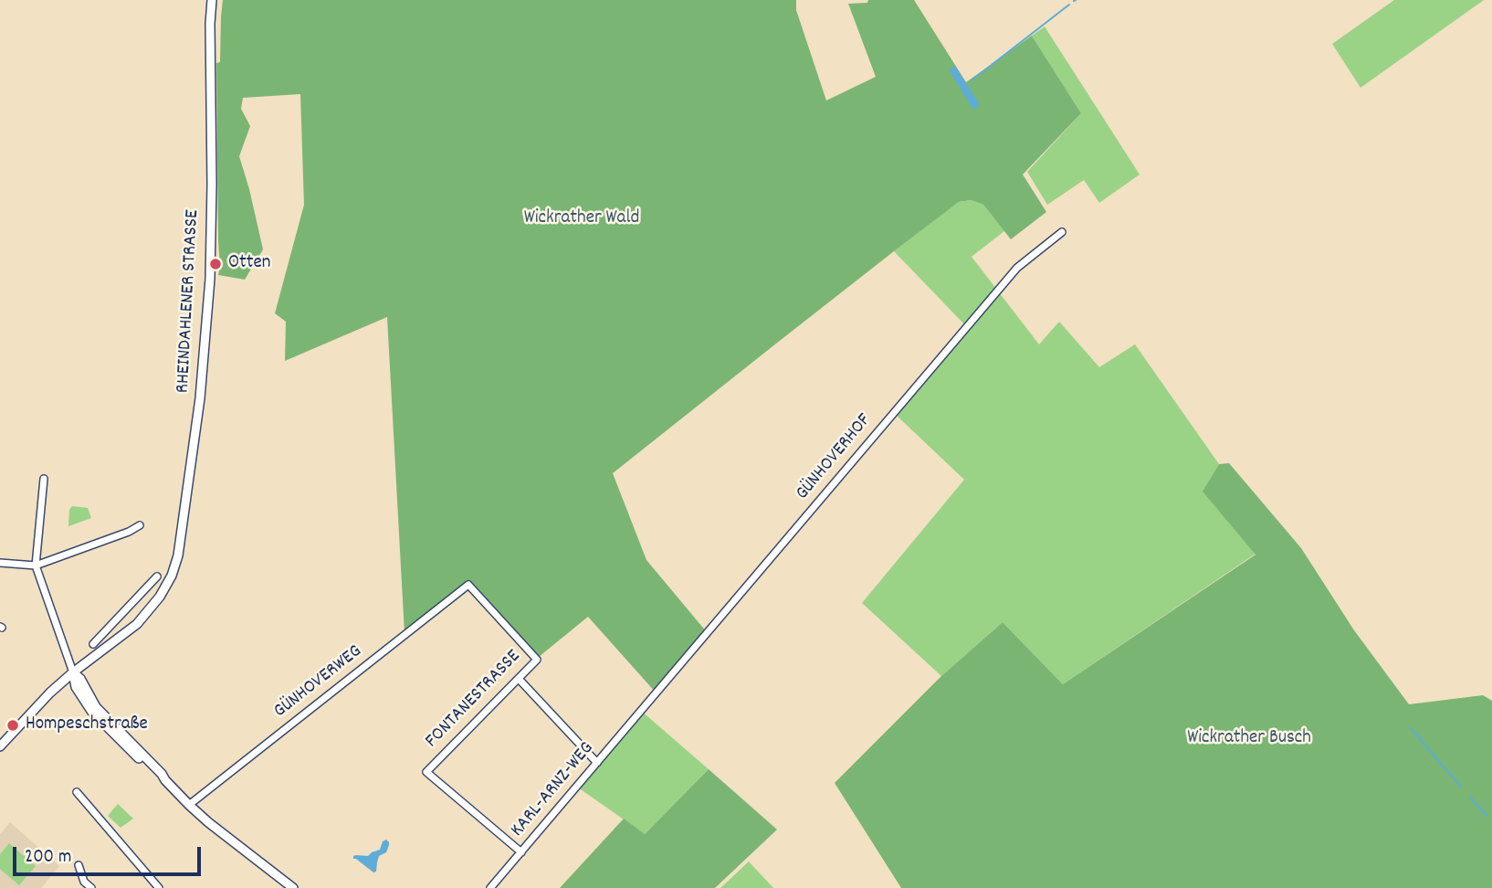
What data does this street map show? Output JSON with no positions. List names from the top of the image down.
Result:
{
  "streets": {
    "main road": ["RHEINDAHLENER STRASSE"],
    "street": [
      "GÜNHOVERHOF",
      "GÜNHOVERWEG",
      "FONTANESTRASSE",
      "KARL-ARNZ-WEG"
    ]
  },
  "crossings": [
    ["GÜNHOVERHOF", "KARL-ARNZ-WEG"],
    ["GÜNHOVERWEG", "FONTANESTRASSE"],
    ["FONTANESTRASSE", "KARL-ARNZ-WEG"]
  ],
  "parks": ["Wickrather Wald", "Wickrather Busch"],
  "places": ["Otten", "Hompeschstraße"],
  "scale_bar": "200 m"
}
